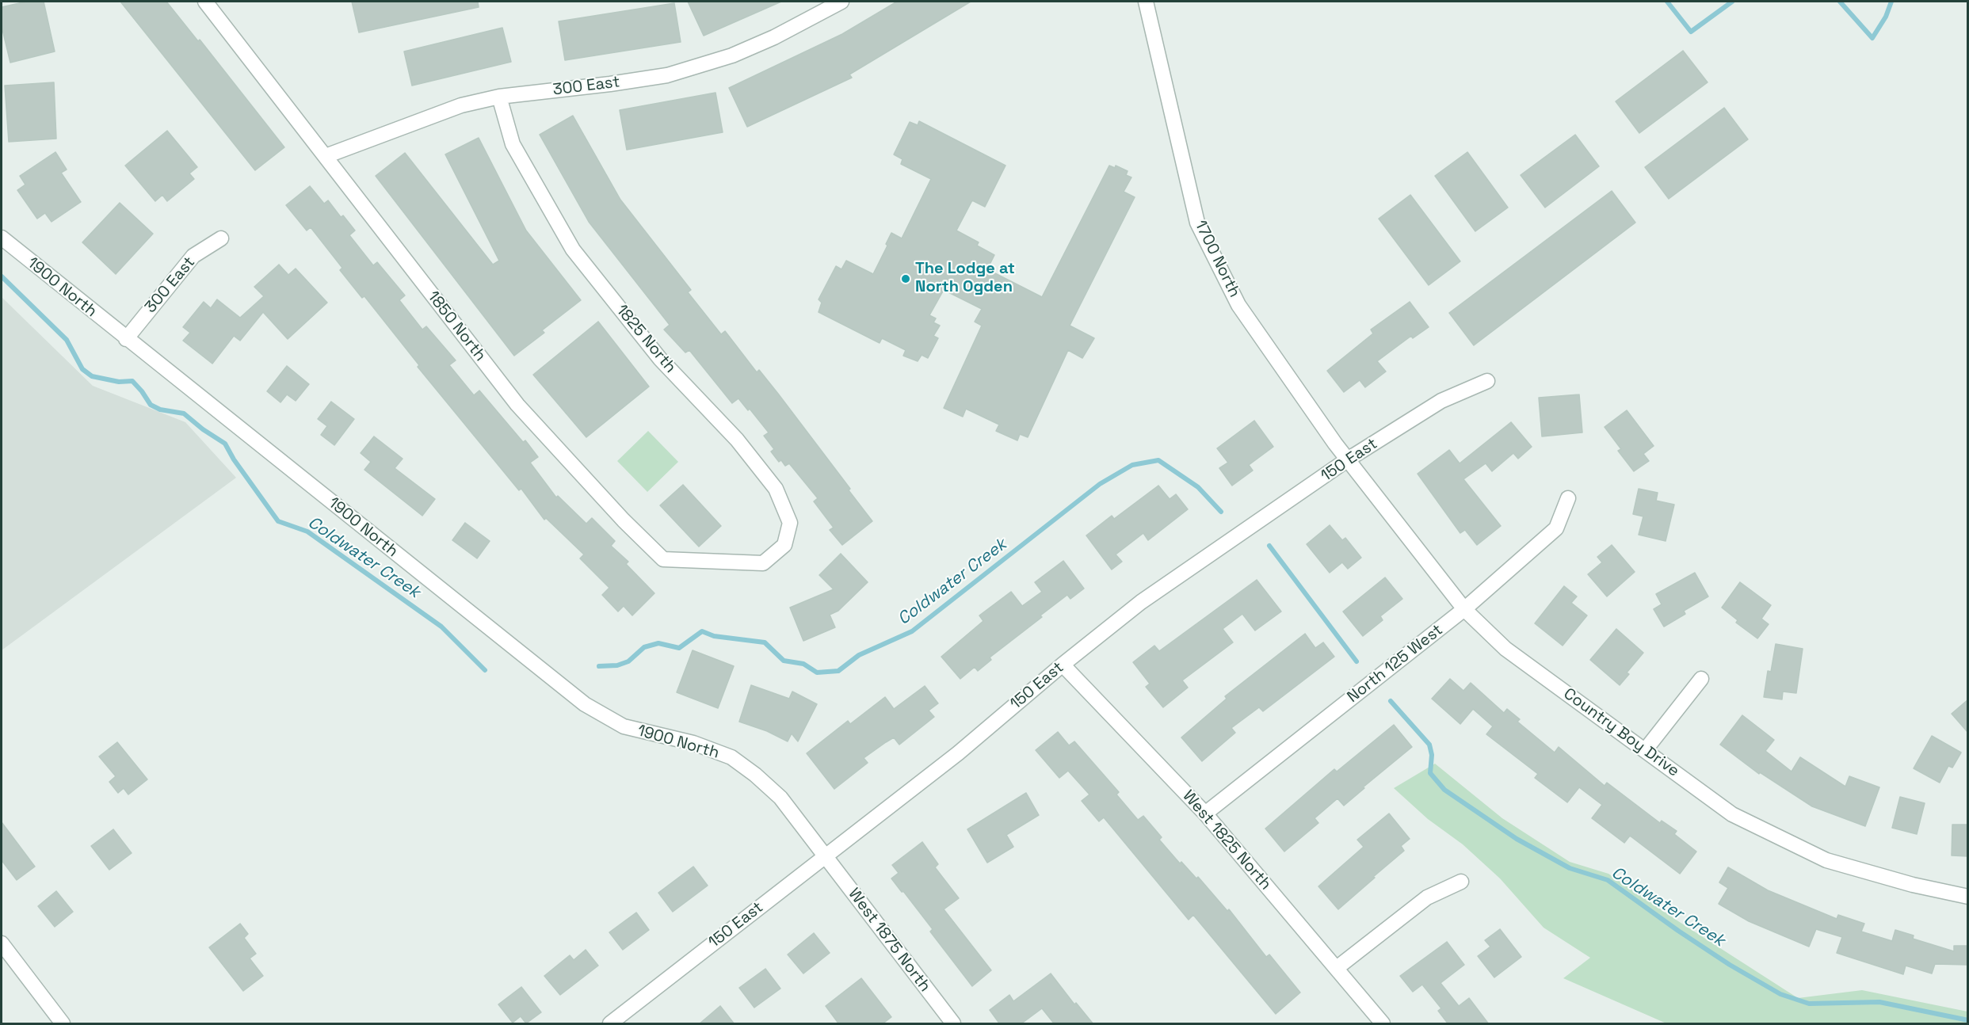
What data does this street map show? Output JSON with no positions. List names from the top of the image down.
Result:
{
  "streets": {
    "street": [
      "300 East",
      "1700 North",
      "1900 North",
      "1850 North",
      "1825 North",
      "150 East",
      "North 125 West",
      "Country Boy Drive",
      "West 1825 North",
      "West 1875 North"
    ]
  },
  "crossings": [
    ["300 East", "1900 North"],
    ["300 East", "1850 North"],
    ["300 East", "1825 North"],
    ["1700 North", "150 East"],
    ["1700 North", "Country Boy Drive"],
    ["1900 North", "150 East"],
    ["1900 North", "West 1875 North"],
    ["1850 North", "1825 North"],
    ["150 East", "Country Boy Drive"],
    ["150 East", "West 1825 North"],
    ["150 East", "West 1875 North"],
    ["North 125 West", "Country Boy Drive"],
    ["North 125 West", "West 1825 North"]
  ],
  "water": ["Coldwater Creek"],
  "places": ["The Lodge at North Ogden"]
}
